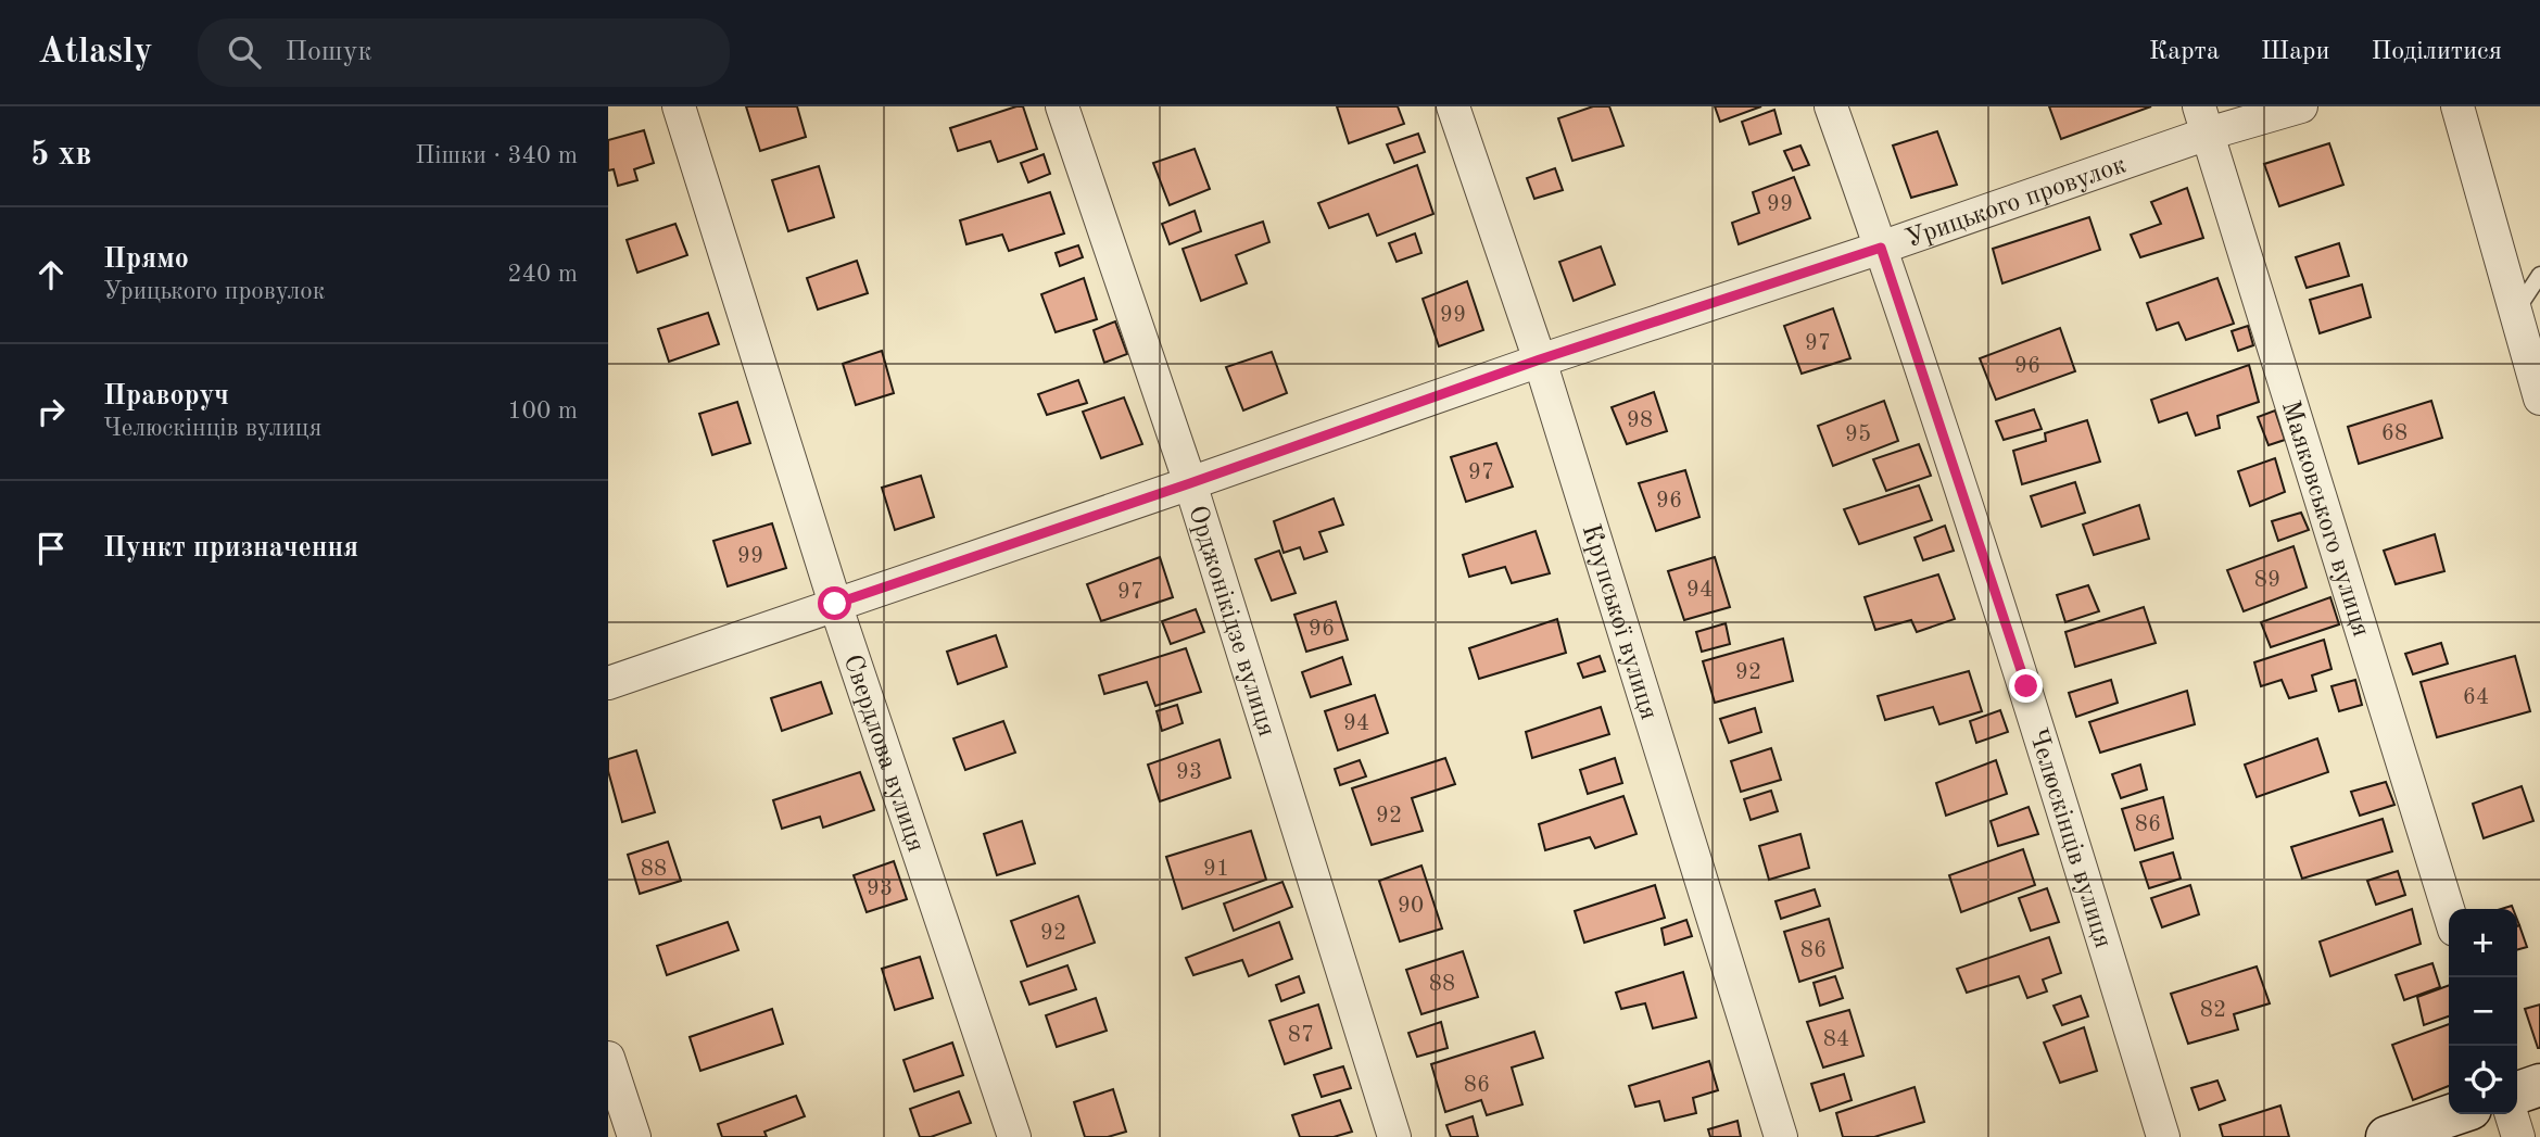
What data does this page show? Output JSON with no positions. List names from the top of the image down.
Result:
{
  "streets": {
    "street": [
      "Урицького провулок",
      "Маяковського вулиця",
      "Орджонікідзе вулиця",
      "Крупської вулиця",
      "Свердлова вулиця",
      "Челюскінців вулиця"
    ]
  },
  "crossings": [
    ["Урицького провулок", "Маяковського вулиця"],
    ["Урицького провулок", "Орджонікідзе вулиця"],
    ["Урицького провулок", "Крупської вулиця"],
    ["Урицького провулок", "Свердлова вулиця"],
    ["Урицького провулок", "Челюскінців вулиця"]
  ],
  "house_numbers": [
    "99",
    "99",
    "97",
    "96",
    "98",
    "68",
    "95",
    "97",
    "96",
    "99",
    "89",
    "94",
    "97",
    "96",
    "92",
    "64",
    "94",
    "93",
    "92",
    "86",
    "88",
    "91",
    "93",
    "90",
    "92",
    "86",
    "88",
    "82",
    "87",
    "84",
    "86"
  ],
  "page": {
    "header": "Atlasly",
    "search": "Пошук",
    "nav": ["Карта", "Шари", "Поділитися"],
    "heading": ["5 хв", "Пішки · 340 m"],
    "list": [
      ["Прямо", "Урицького провулок", "240 m"],
      ["Праворуч", "Челюскінців вулиця", "100 m"],
      "Пункт призначення"
    ],
    "map_buttons": ["+", "−"]
  }
}
